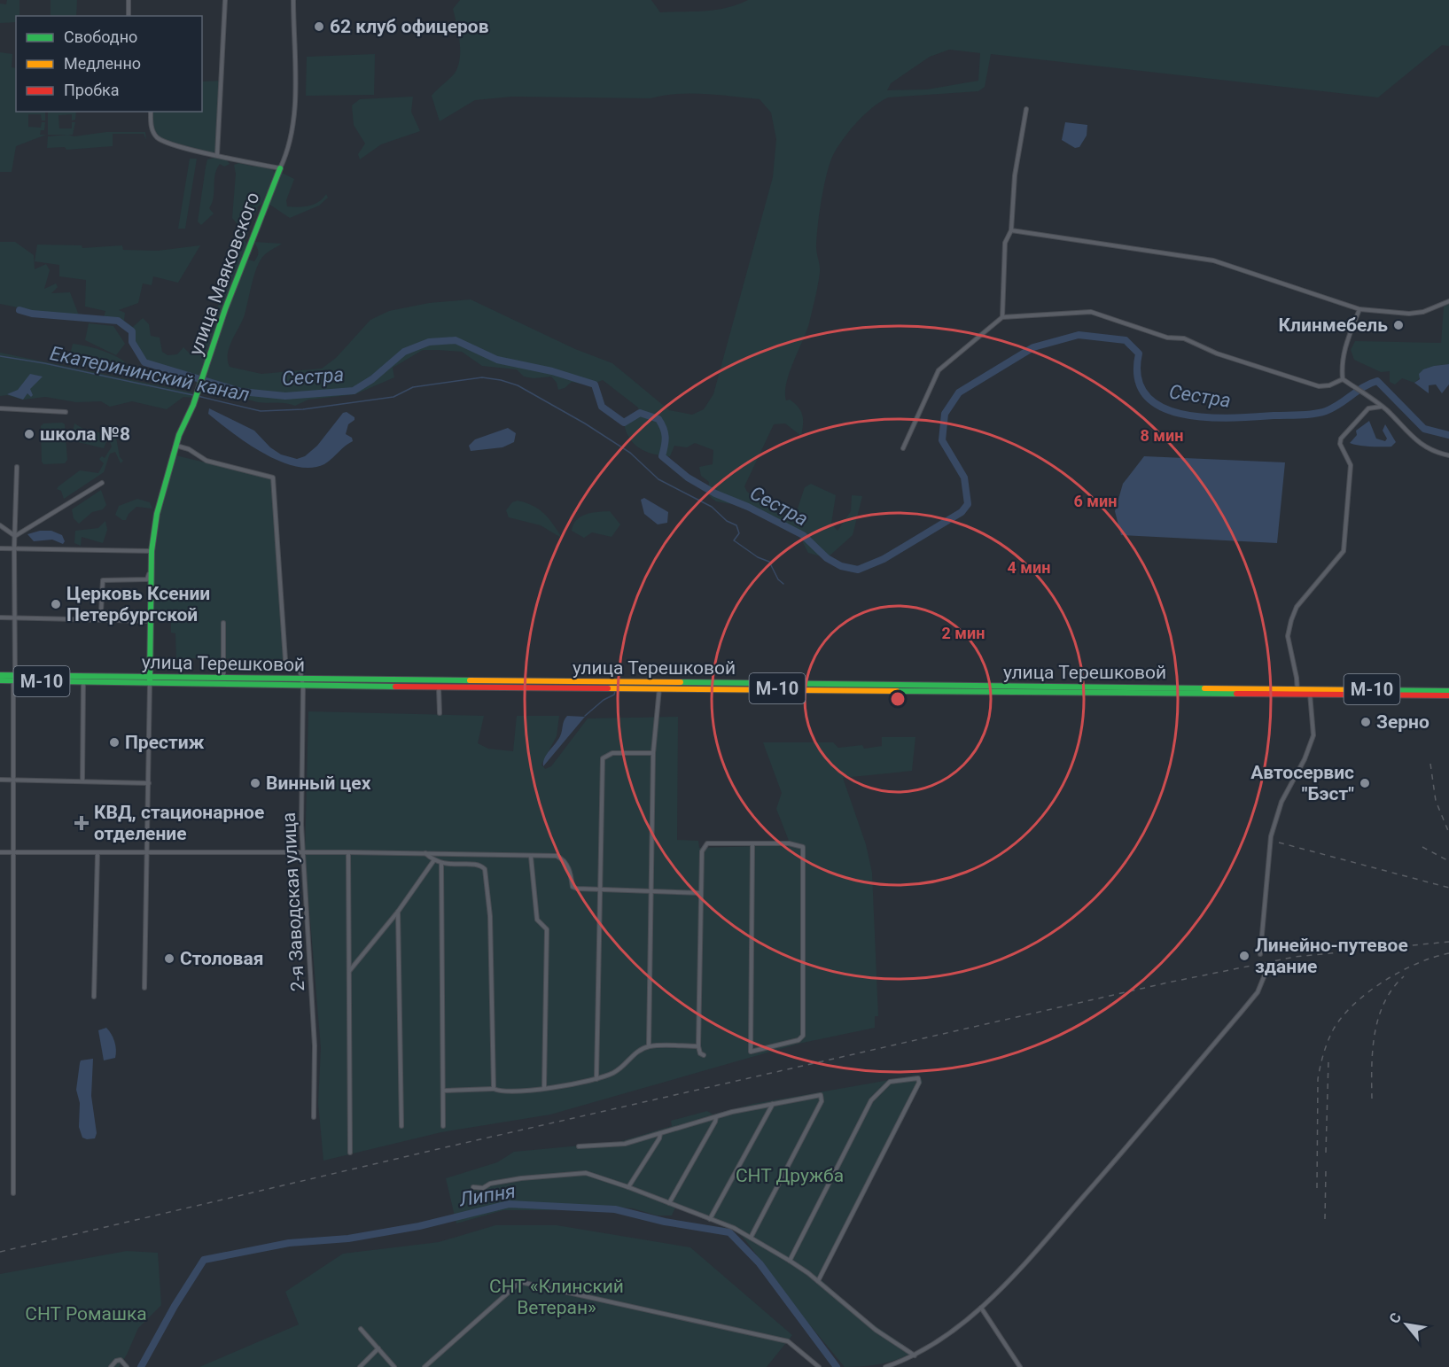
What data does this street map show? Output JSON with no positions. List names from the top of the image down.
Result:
{
  "streets": {
    "main road": ["улица Маяковского", "улица Терешковой", "М-10"],
    "street": ["2-я Заводская улица"]
  },
  "crossings": [
    ["улица Маяковского", "улица Терешковой"],
    ["улица Терешковой", "2-я Заводская улица"]
  ],
  "water": ["Екатерининский канал", "Сестра", "Липня"],
  "parks": ["СНТ Дружба", "СНТ «Клинский Ветеран»", "СНТ Ромашка"],
  "places": {
    "other": [
      "62 клуб офицеров",
      "Клинмебель",
      "школа №8",
      "Церковь Ксении Петербургской",
      "Зерно",
      "Престиж",
      "Винный цех",
      "Автосервис \"Бэст\"",
      "Линейно-путевое здание",
      "Столовая"
    ],
    "health": ["КВД, стационарное отделение"]
  },
  "legend": ["Свободно", "Медленно", "Пробка"],
  "north": "top left",
  "rings": [
    "8 мин",
    "6 мин",
    "4 мин",
    "2 мин"
  ]
}
